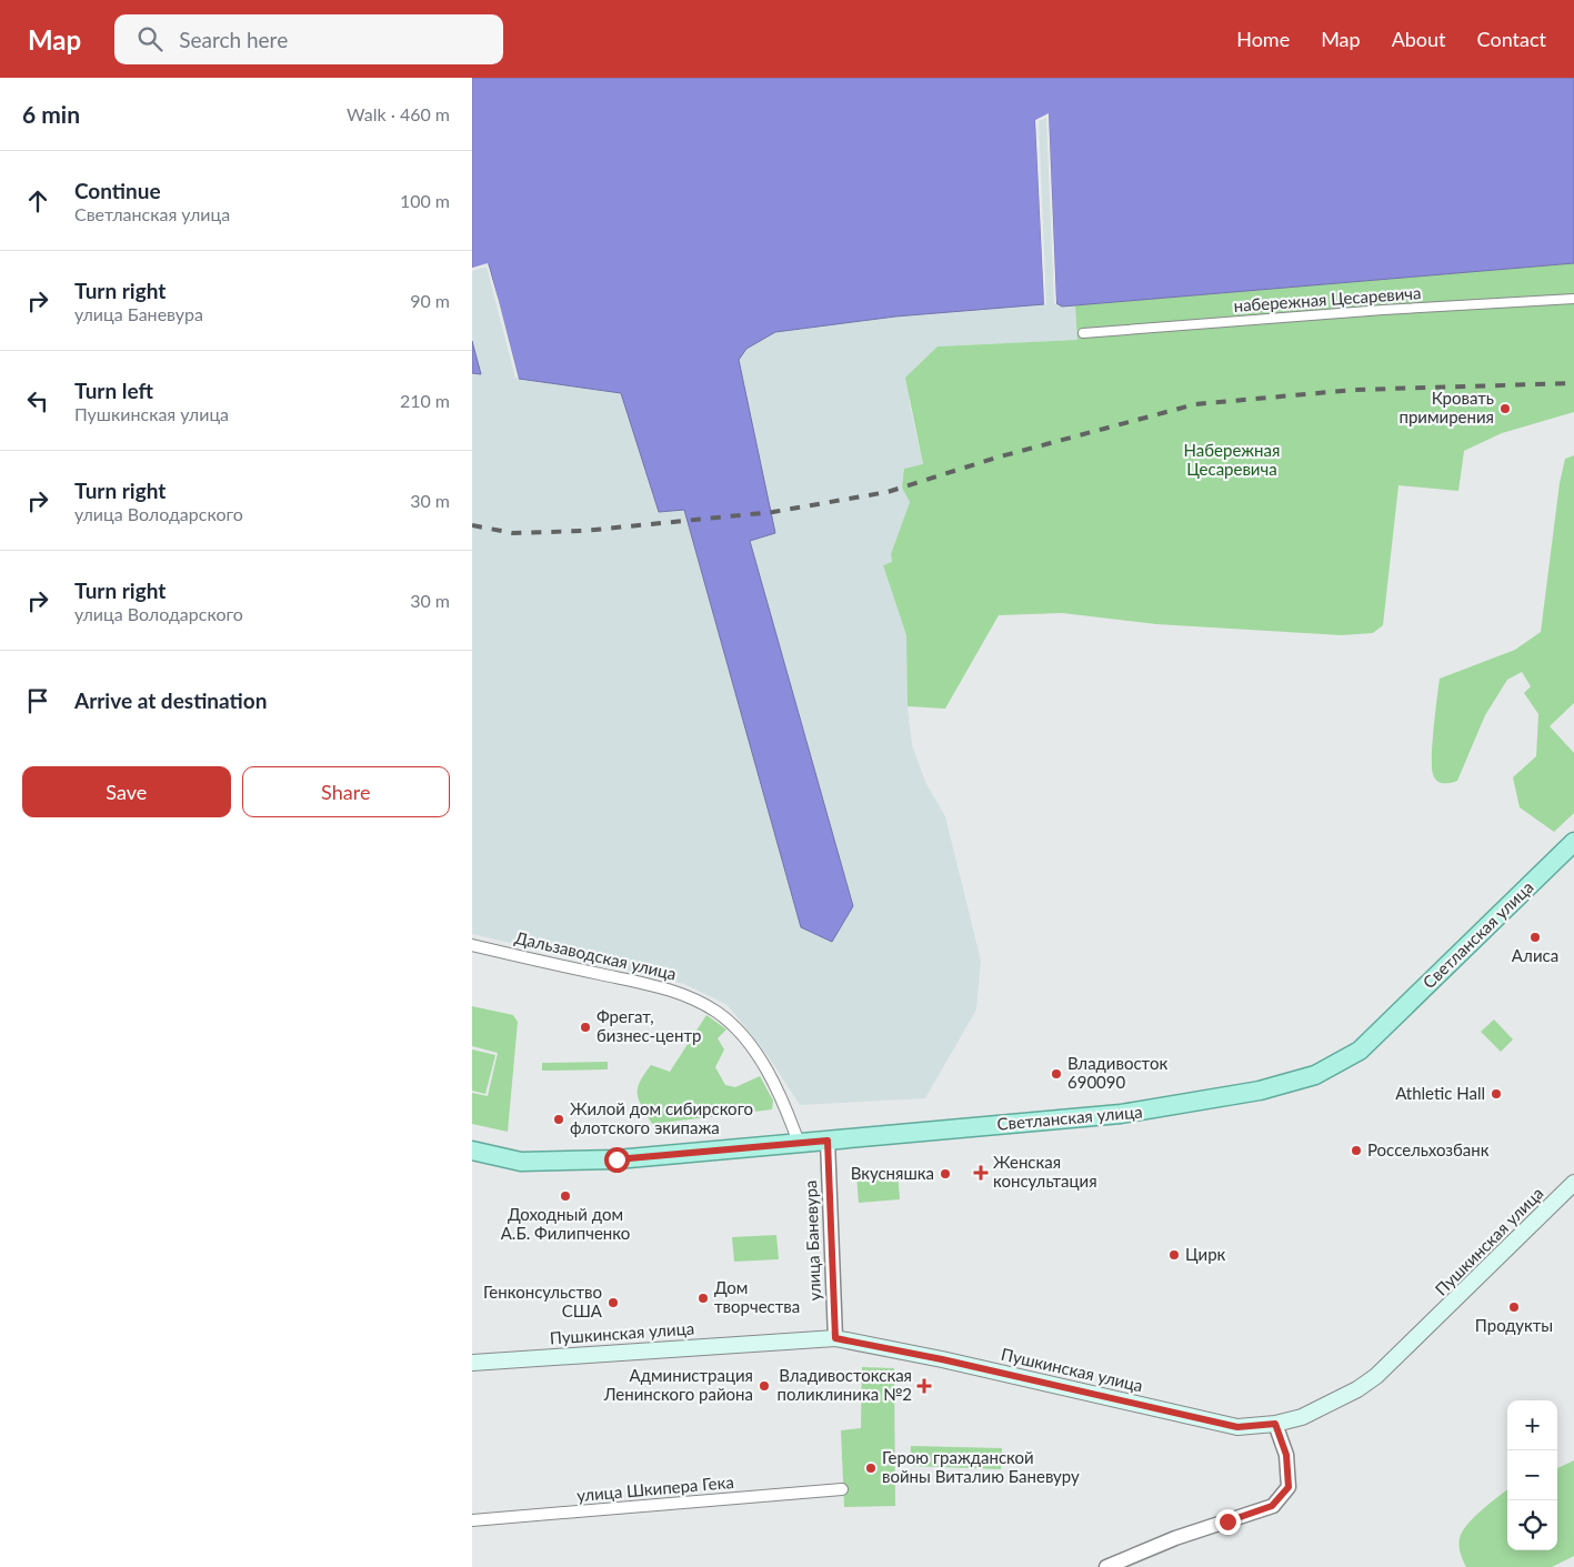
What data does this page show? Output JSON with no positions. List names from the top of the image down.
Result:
{
  "streets": {
    "main road": ["Светланская улица", "Пушкинская улица"],
    "street": [
      "набережная Цесаревича",
      "Дальзаводская улица",
      "улица Баневура",
      "улица Шкипера Гека"
    ]
  },
  "crossings": [
    ["Светланская улица", "Дальзаводская улица"],
    ["Светланская улица", "улица Баневура"],
    ["улица Баневура", "Пушкинская улица"]
  ],
  "parks": ["Набережная Цесаревича"],
  "places": {
    "other": [
      "Кровать примирения",
      "Алиса",
      "Фрегат, бизнес-центр",
      "Владивосток 690090",
      "Athletic Hall",
      "Жилой дом сибирского флотского экипажа",
      "Россельхозбанк",
      "Вкусняшка",
      "Доходный дом А.Б. Филипченко",
      "Цирк",
      "Дом творчества",
      "Генконсульство США",
      "Продукты",
      "Администрация Ленинского района",
      "Герою гражданской войны Виталию Баневуру"
    ],
    "health": ["Женская консультация", "Владивостокская поликлиника №2"]
  },
  "page": {
    "header": "Map",
    "search": "Search here",
    "nav": [
      "Home",
      "Map",
      "About",
      "Contact"
    ],
    "heading": ["6 min", "Walk · 460 m"],
    "list": [
      ["Continue", "Светланская улица", "100 m"],
      ["Turn right", "улица Баневура", "90 m"],
      ["Turn left", "Пушкинская улица", "210 m"],
      ["Turn right", "улица Володарского", "30 m"],
      ["Turn right", "улица Володарского", "30 m"],
      "Arrive at destination"
    ],
    "buttons": ["Save", "Share"],
    "map_buttons": ["+", "−"]
  }
}
